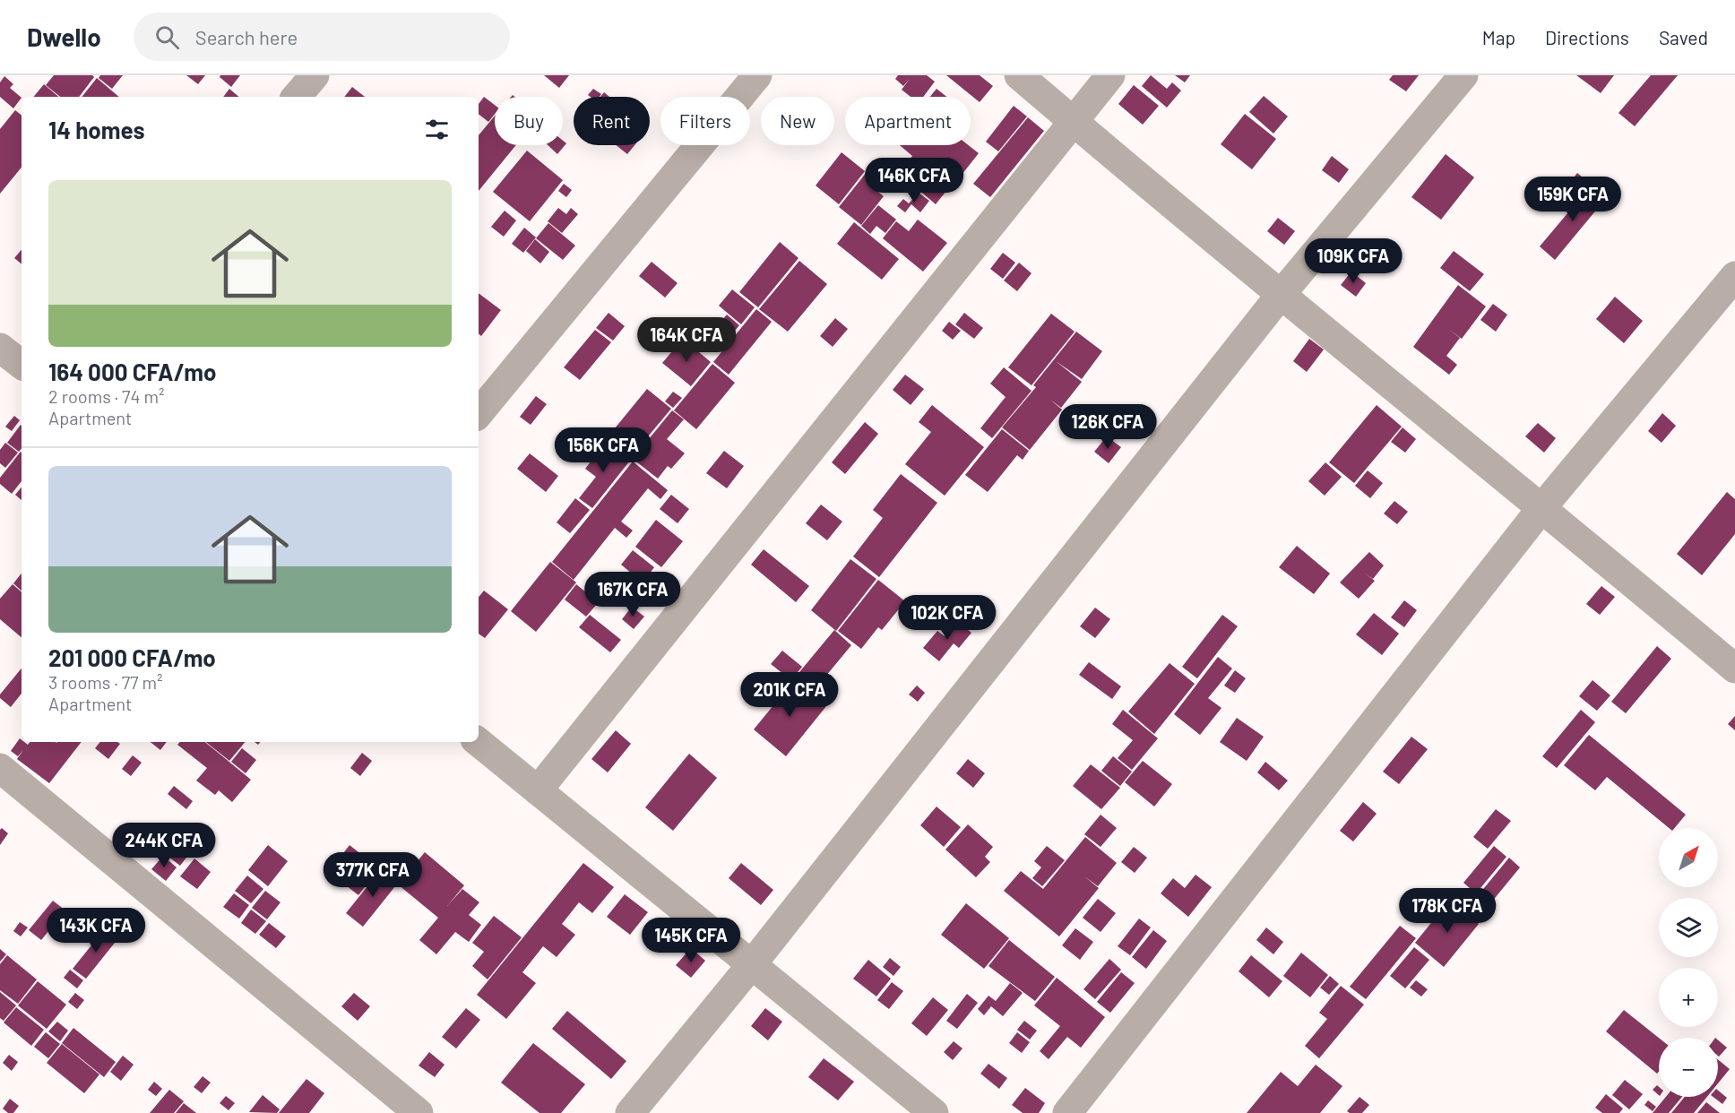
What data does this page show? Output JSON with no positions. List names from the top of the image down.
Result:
{
  "north": "top right",
  "page": {
    "header": "Dwello",
    "search": "Search here",
    "nav": ["Map", "Directions", "Saved"],
    "chip": [
      "Buy",
      "Rent",
      "Filters",
      "New",
      "Apartment"
    ],
    "heading": "14 homes",
    "price": [
      "146K CFA",
      "159K CFA",
      "109K CFA",
      "164K CFA",
      "126K CFA",
      "156K CFA",
      "167K CFA",
      "102K CFA",
      "201K CFA",
      "244K CFA",
      "377K CFA",
      "178K CFA",
      "143K CFA",
      "145K CFA"
    ],
    "list": [
      {
        "name": "164 000 CFA/mo",
        "note": "2 rooms · 74 m² · Apartment"
      },
      {
        "name": "201 000 CFA/mo",
        "note": "3 rooms · 77 m² · Apartment"
      }
    ],
    "map_buttons": ["+", "−"]
  }
}
